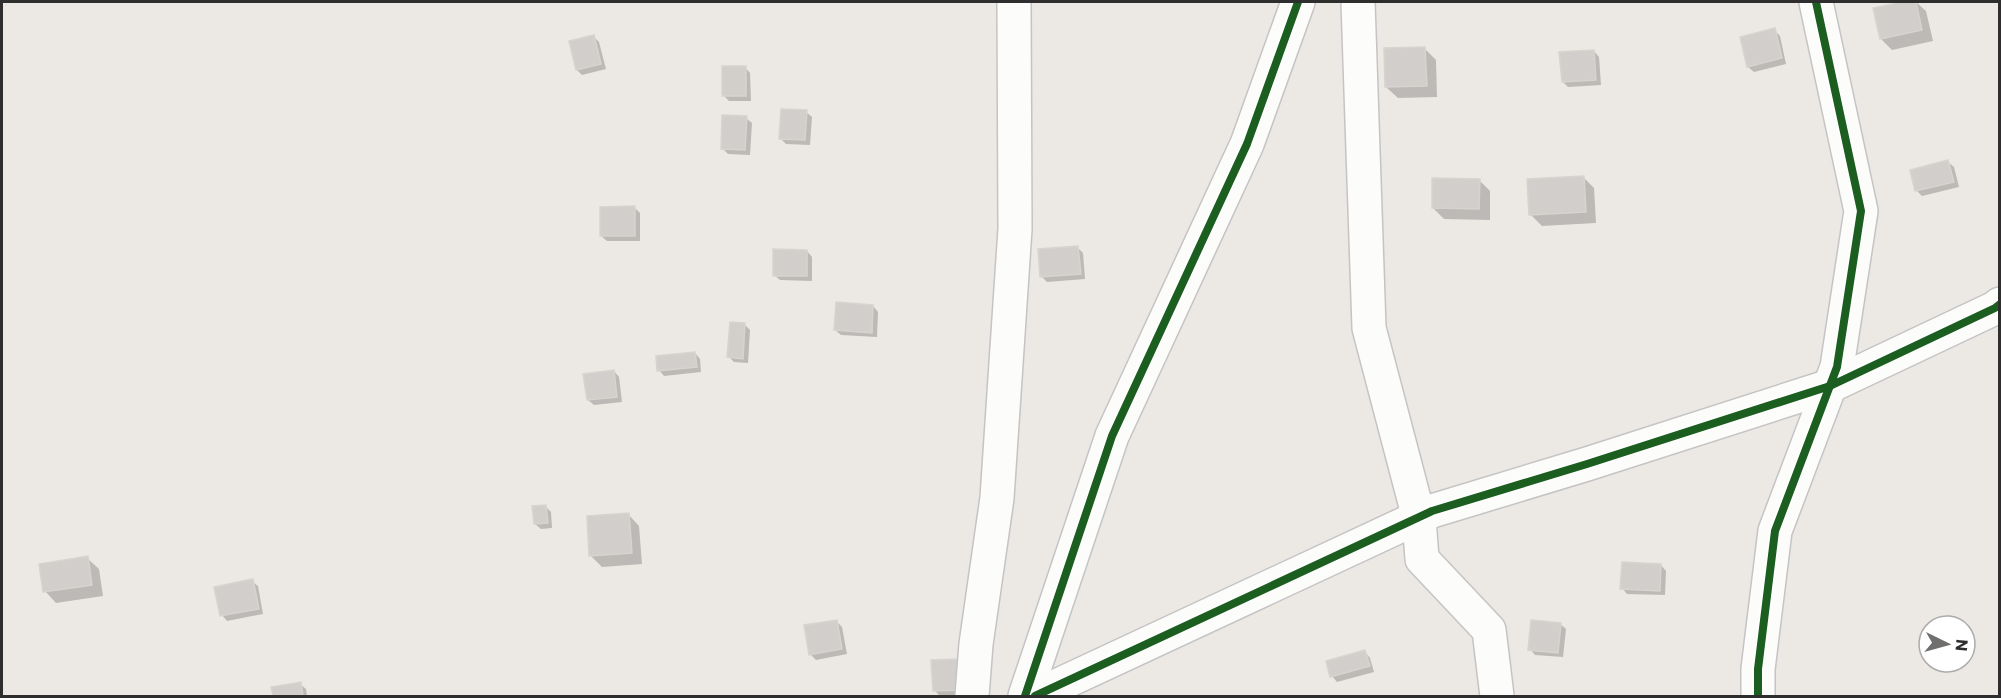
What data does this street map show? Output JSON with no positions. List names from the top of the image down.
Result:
{
  "north": "right"
}
